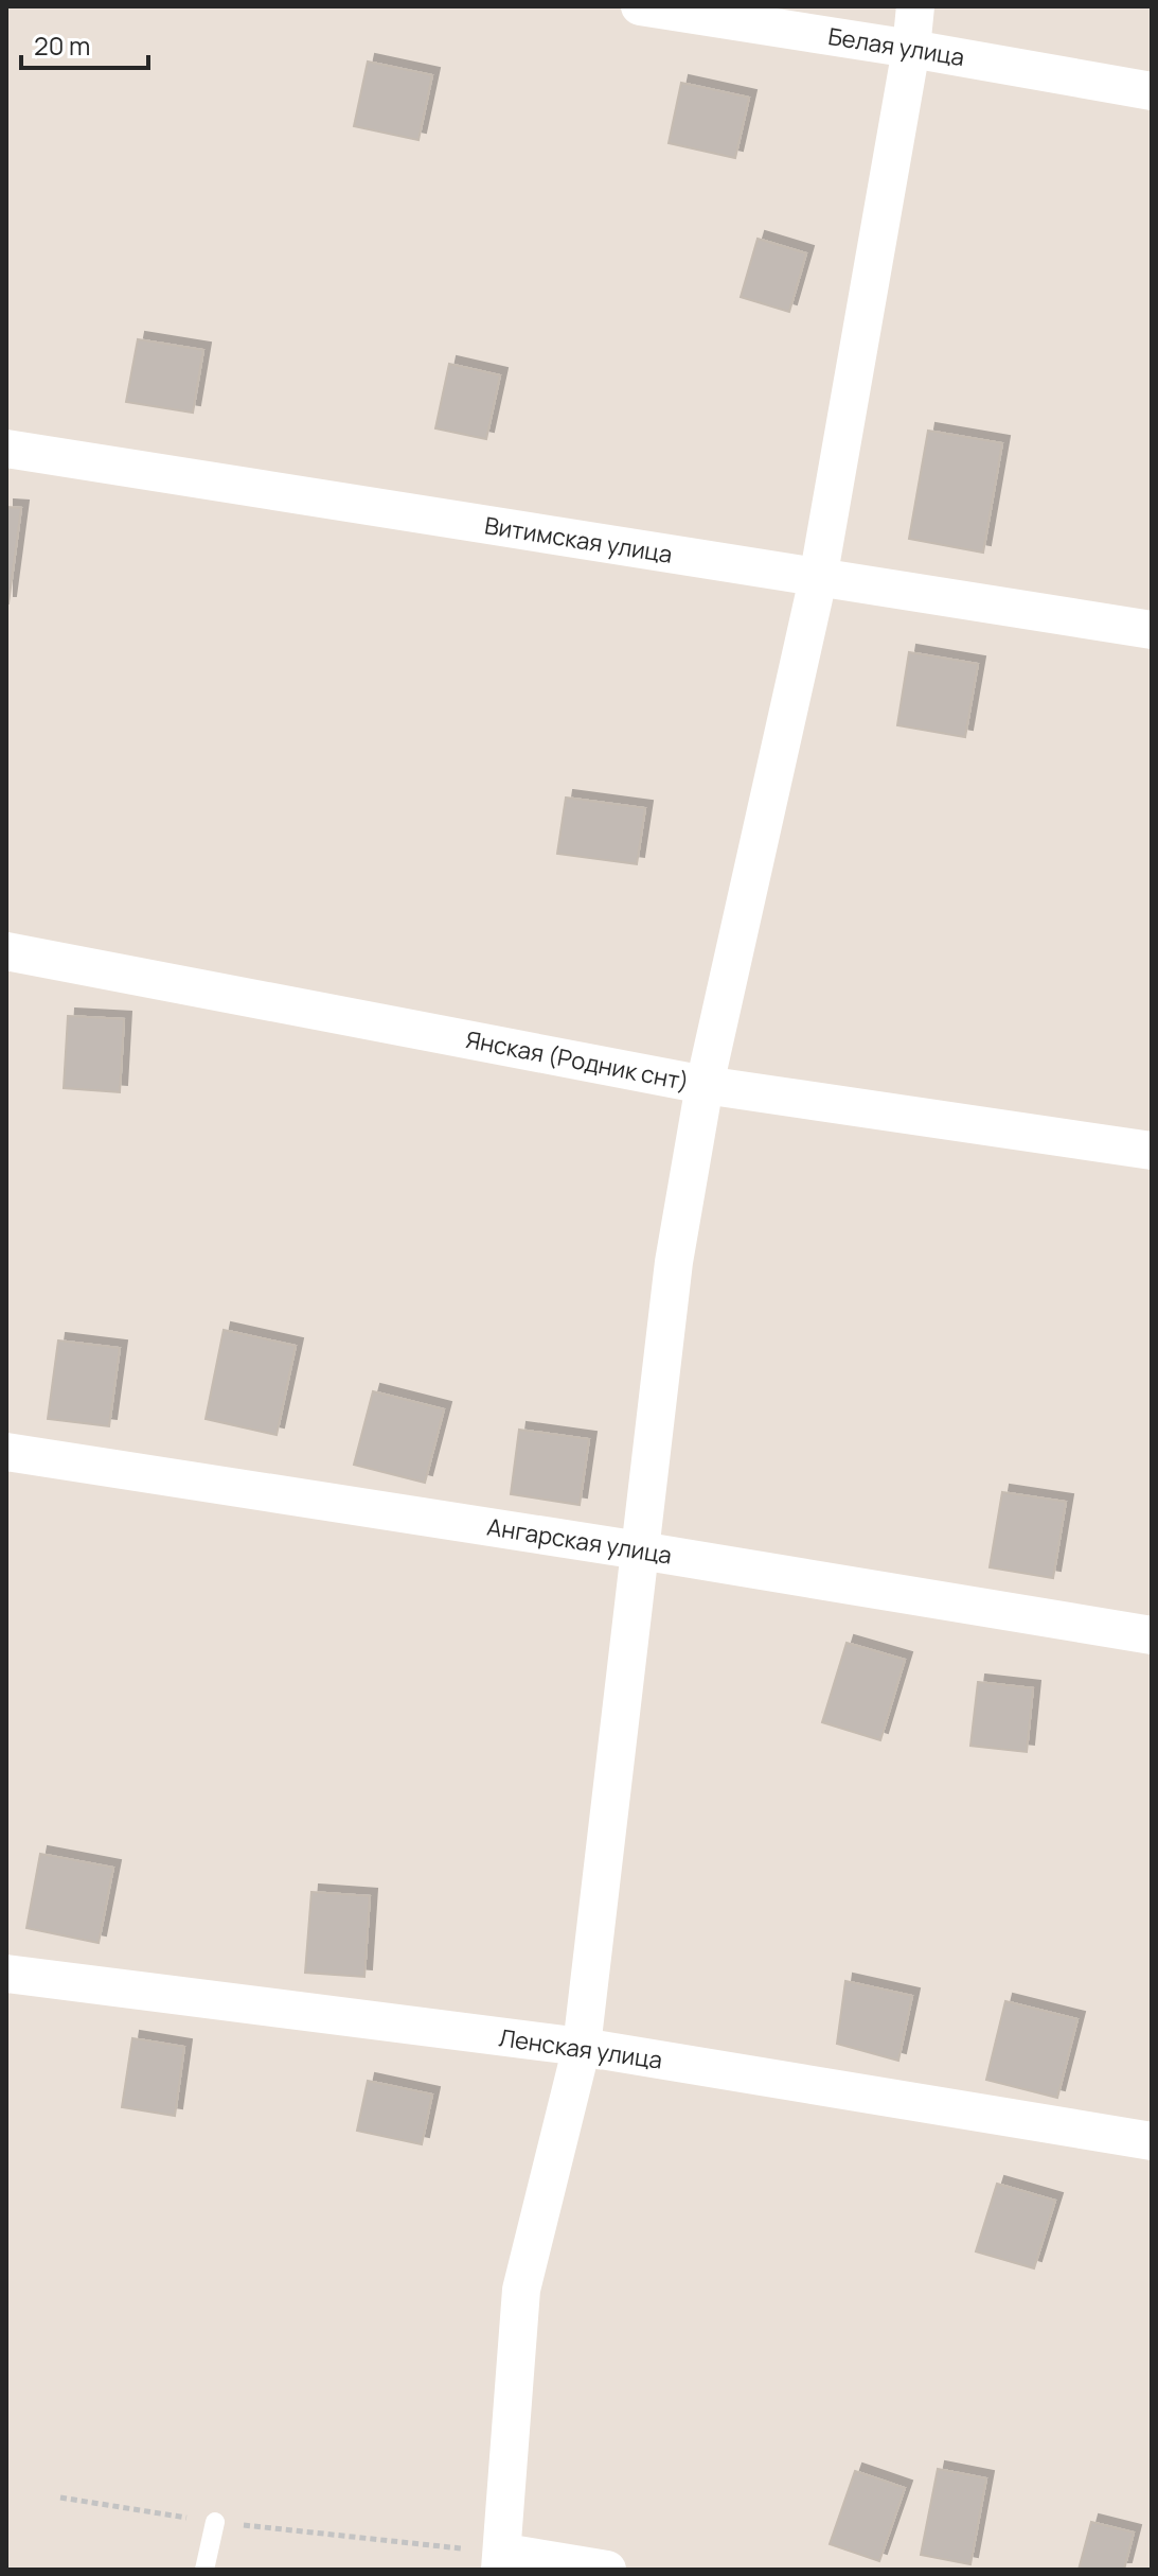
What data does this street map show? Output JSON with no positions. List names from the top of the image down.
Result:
{
  "streets": {
    "street": [
      "Белая улица",
      "Витимская улица",
      "Янская (Родник снт)",
      "Ангарская улица",
      "Ленская улица"
    ]
  },
  "scale_bar": "20 m"
}
